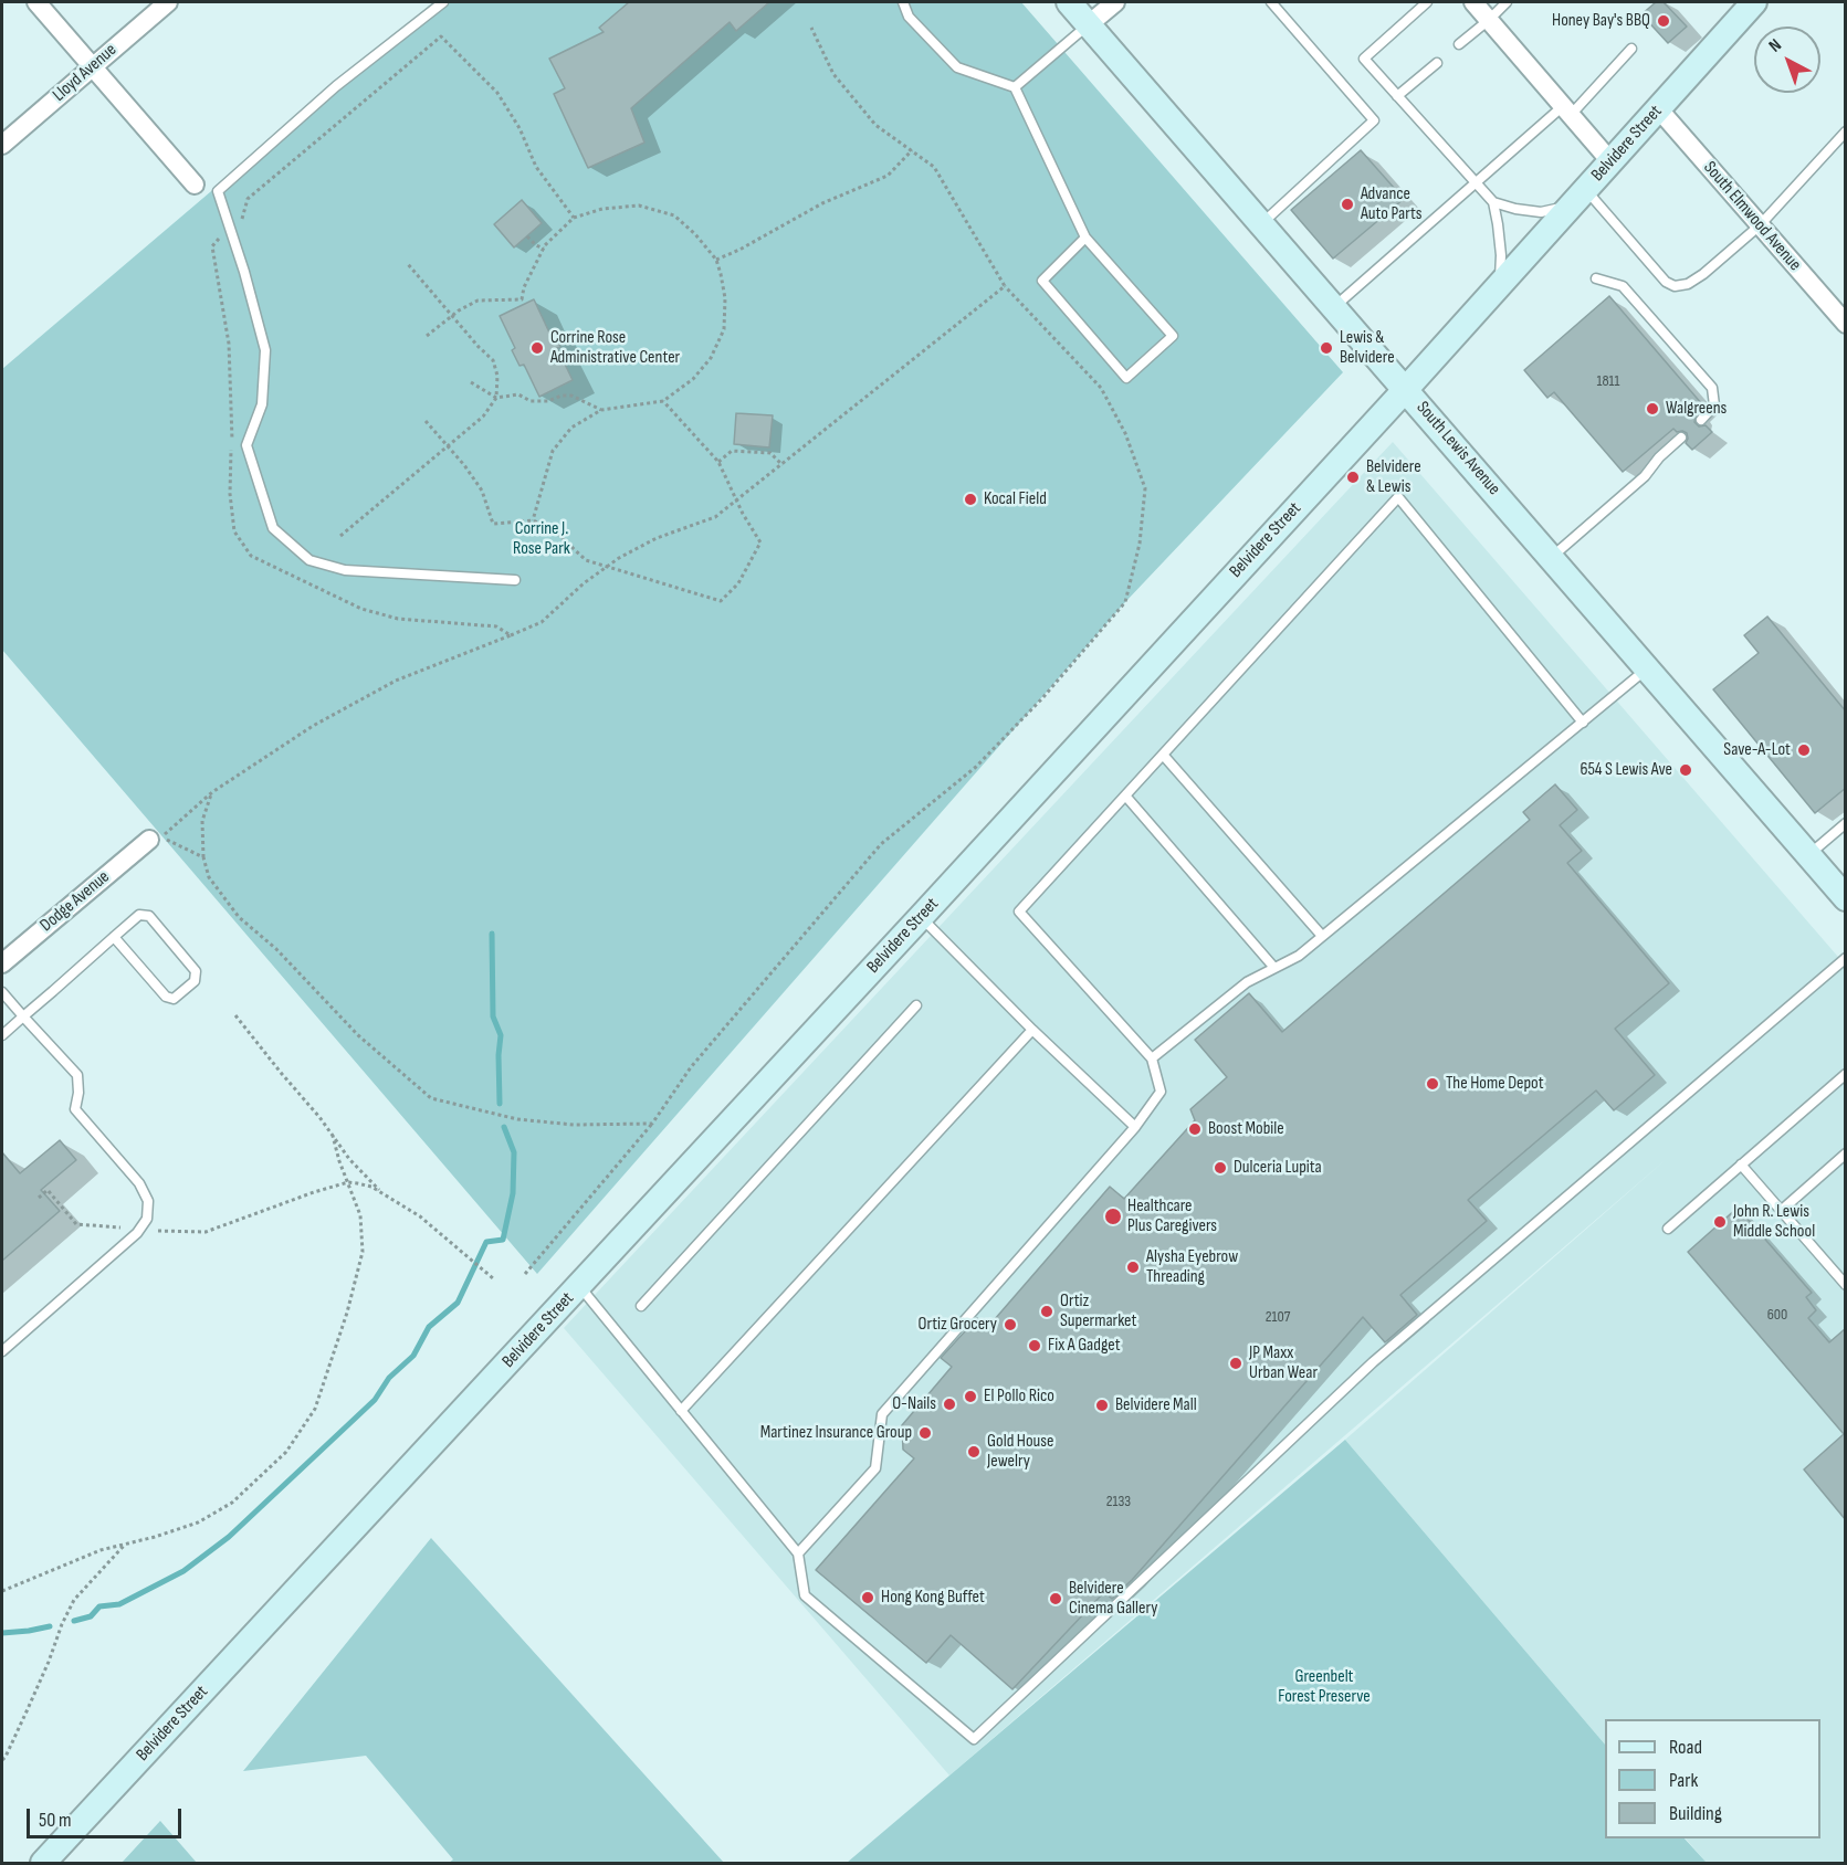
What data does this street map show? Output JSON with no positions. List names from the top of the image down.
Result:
{
  "streets": {
    "main road": ["Belvidere Street", "South Lewis Avenue"],
    "street": ["Lloyd Avenue", "South Elmwood Avenue", "Dodge Avenue"]
  },
  "crossings": [
    ["Belvidere Street", "South Elmwood Avenue"],
    ["Belvidere Street", "South Lewis Avenue"]
  ],
  "parks": ["Corrine J. Rose Park", "Greenbelt Forest Preserve"],
  "places": [
    "Honey Bay's BBQ",
    "Advance Auto Parts",
    "Corrine Rose Administrative Center",
    "Lewis & Belvidere",
    "Walgreens",
    "Belvidere & Lewis",
    "Kocal Field",
    "Save-A-Lot",
    "654 S Lewis Ave",
    "The Home Depot",
    "Boost Mobile",
    "Dulceria Lupita",
    "Healthcare Plus Caregivers",
    "John R. Lewis Middle School",
    "Alysha Eyebrow Threading",
    "Ortiz Supermarket",
    "Ortiz Grocery",
    "Fix A Gadget",
    "JP Maxx Urban Wear",
    "El Pollo Rico",
    "O-Nails",
    "Belvidere Mall",
    "Martinez Insurance Group",
    "Gold House Jewelry",
    "Hong Kong Buffet",
    "Belvidere Cinema Gallery"
  ],
  "house_numbers": [
    "1811",
    "600",
    "2107",
    "2133"
  ],
  "legend": ["Road", "Park", "Building"],
  "scale_bar": "50 m",
  "north": "top left"
}
